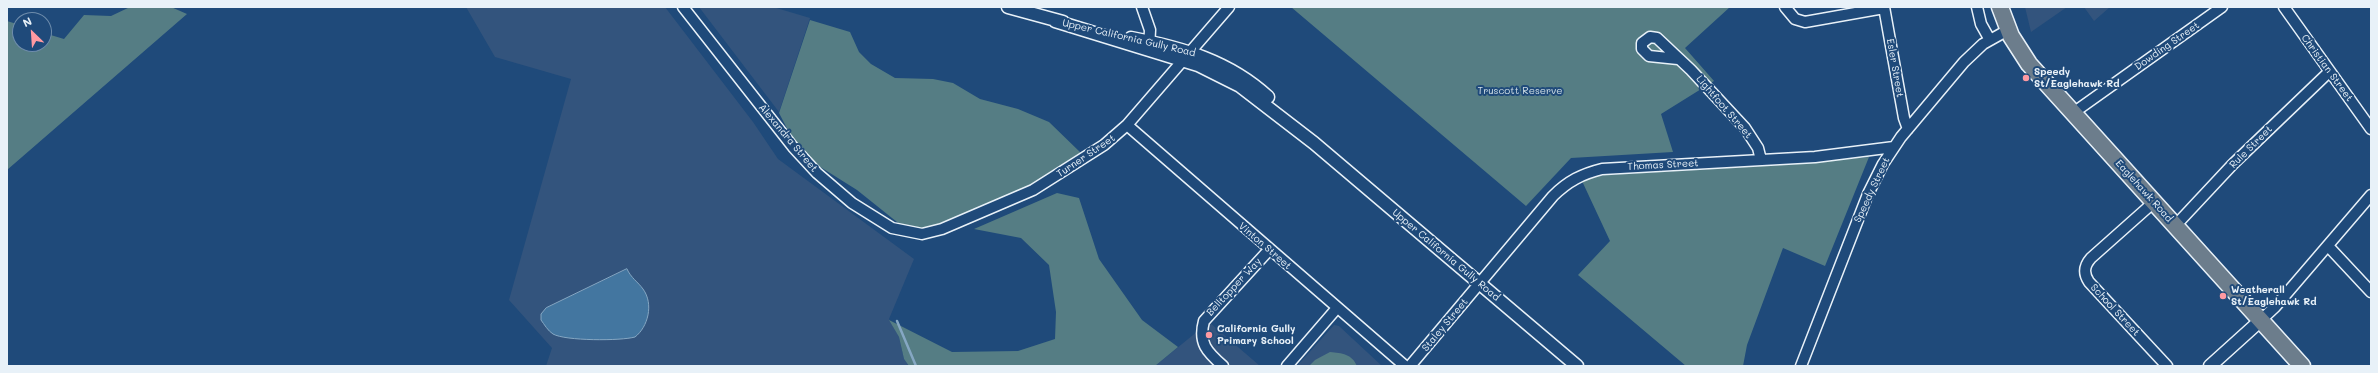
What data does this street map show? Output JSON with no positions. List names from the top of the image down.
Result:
{
  "streets": {
    "main road": ["Eaglehawk Road"],
    "street": [
      "Upper California Gully Road",
      "Dowding Street",
      "Esler Street",
      "Christian Street",
      "Lightfoot Street",
      "Alexandra Street",
      "Rule Street",
      "Turner Street",
      "Thomas Street",
      "Speedy Street",
      "Vinton Street",
      "Belltopper Way",
      "School Street",
      "Staley Street"
    ]
  },
  "crossings": [
    ["Upper California Gully Road", "Turner Street"],
    ["Upper California Gully Road", "Thomas Street"],
    ["Upper California Gully Road", "Staley Street"],
    ["Dowding Street", "Eaglehawk Road"],
    ["Esler Street", "Speedy Street"],
    ["Christian Street", "Rule Street"],
    ["Lightfoot Street", "Thomas Street"],
    ["Alexandra Street", "Turner Street"],
    ["Rule Street", "Eaglehawk Road"],
    ["Turner Street", "Vinton Street"],
    ["Thomas Street", "Speedy Street"],
    ["Thomas Street", "Staley Street"],
    ["Speedy Street", "Eaglehawk Road"],
    ["Eaglehawk Road", "School Street"],
    ["Vinton Street", "Belltopper Way"]
  ],
  "parks": ["Truscott Reserve"],
  "places": ["Speedy St/Eaglehawk Rd", "Weatherall St/Eaglehawk Rd", "California Gully Primary School"],
  "north": "top left"
}
